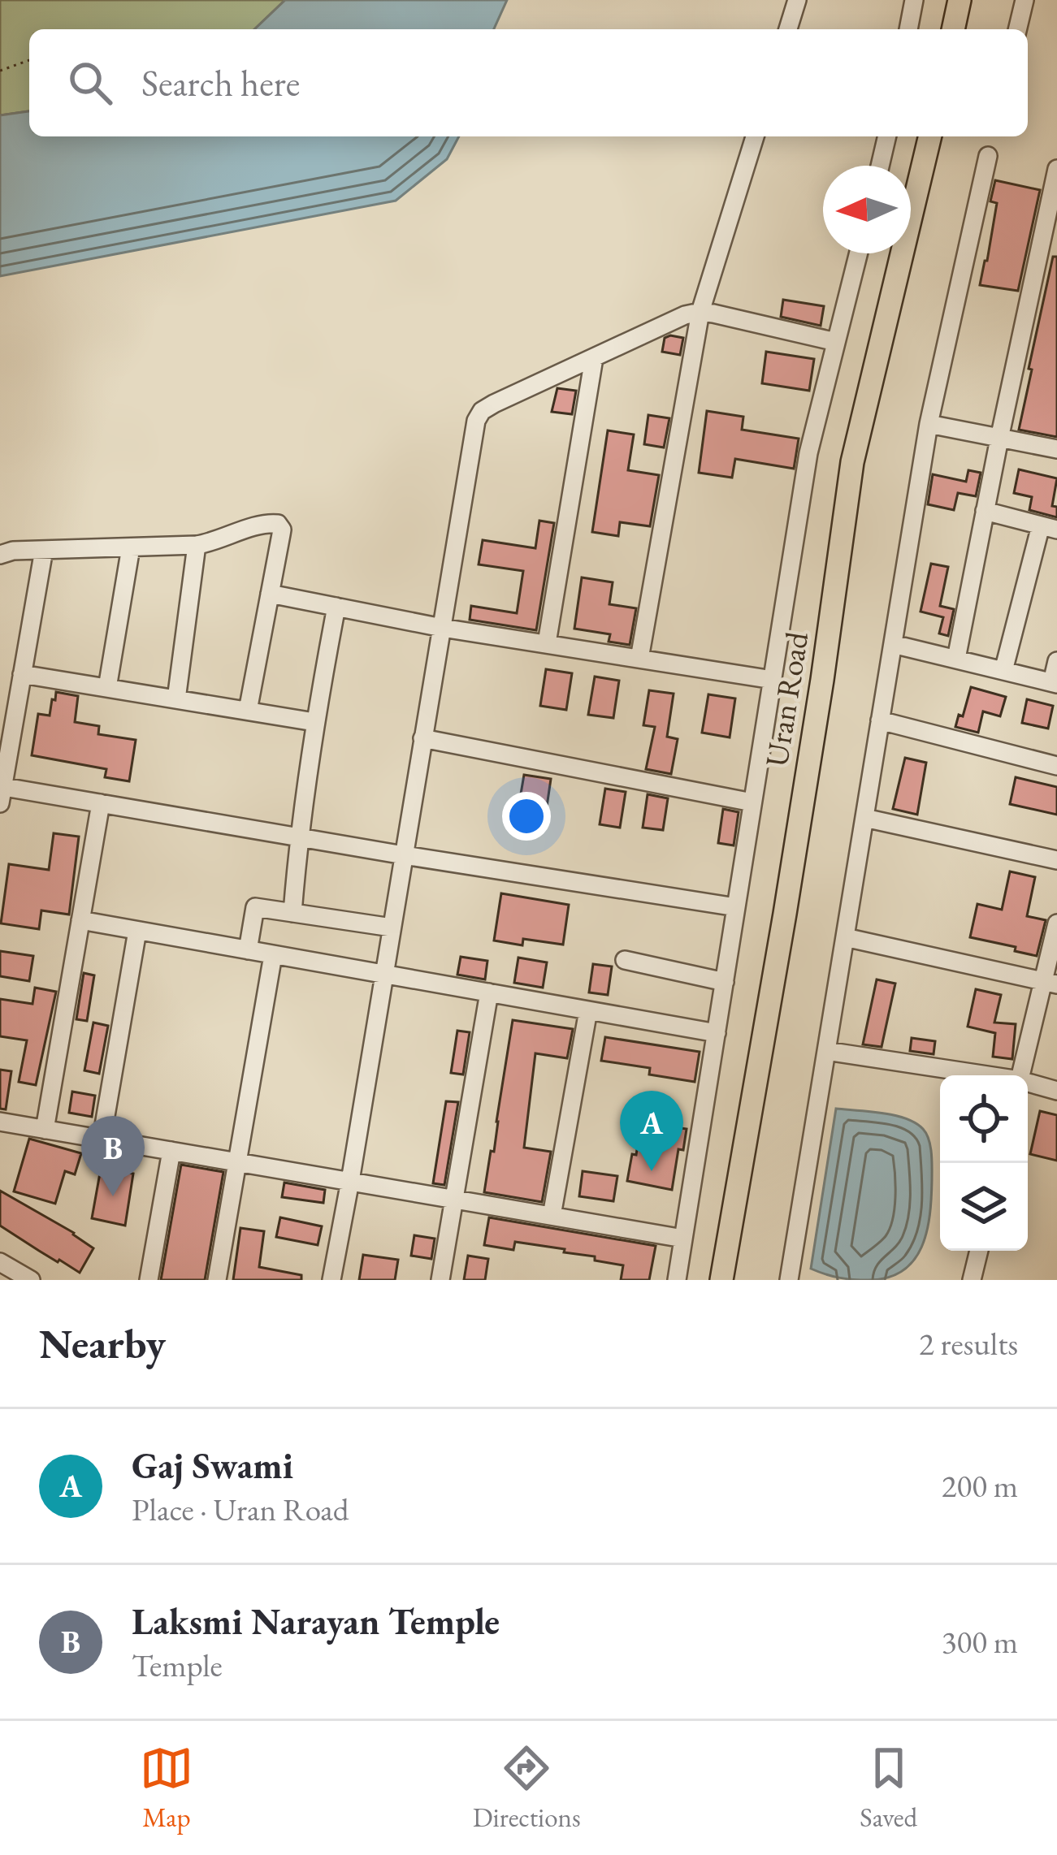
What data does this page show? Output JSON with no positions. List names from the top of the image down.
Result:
{
  "streets": {
    "main road": ["Uran Road"]
  },
  "north": "left",
  "page": {
    "search": "Search here",
    "pins": ["A", "B"],
    "heading": ["Nearby", "2 results"],
    "list": [
      {
        "mark": "A",
        "name": "Gaj Swami",
        "note": "Place · Uran Road",
        "value": "200 m"
      },
      {
        "mark": "B",
        "name": "Laksmi Narayan Temple",
        "note": "Temple",
        "value": "300 m"
      }
    ],
    "nav": ["Map", "Directions", "Saved"]
  }
}
